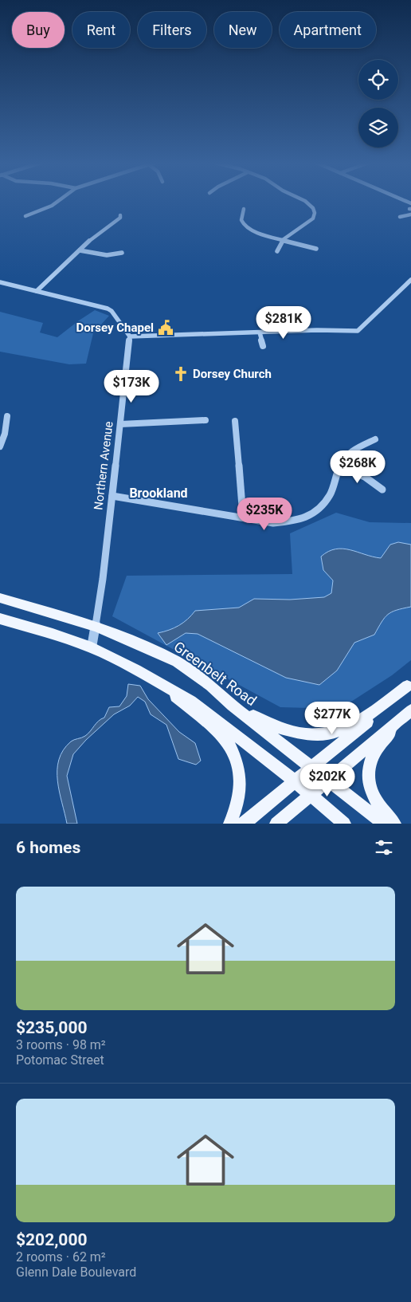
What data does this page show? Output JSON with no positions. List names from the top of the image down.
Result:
{
  "streets": {
    "main road": ["Greenbelt Road"],
    "street": ["Northern Avenue"]
  },
  "crossings": [
    ["Northern Avenue", "Greenbelt Road"]
  ],
  "districts": ["Brookland"],
  "places": {
    "public building": ["Dorsey Chapel"],
    "church": ["Dorsey Church"]
  },
  "page": {
    "chip": [
      "Buy",
      "Rent",
      "Filters",
      "New",
      "Apartment"
    ],
    "price": [
      "$281K",
      "$173K",
      "$268K",
      "$235K",
      "$277K",
      "$202K"
    ],
    "heading": "6 homes",
    "list": [
      {
        "name": "$235,000",
        "note": "3 rooms · 98 m² · Potomac Street"
      },
      {
        "name": "$202,000",
        "note": "2 rooms · 62 m² · Glenn Dale Boulevard"
      }
    ]
  }
}
